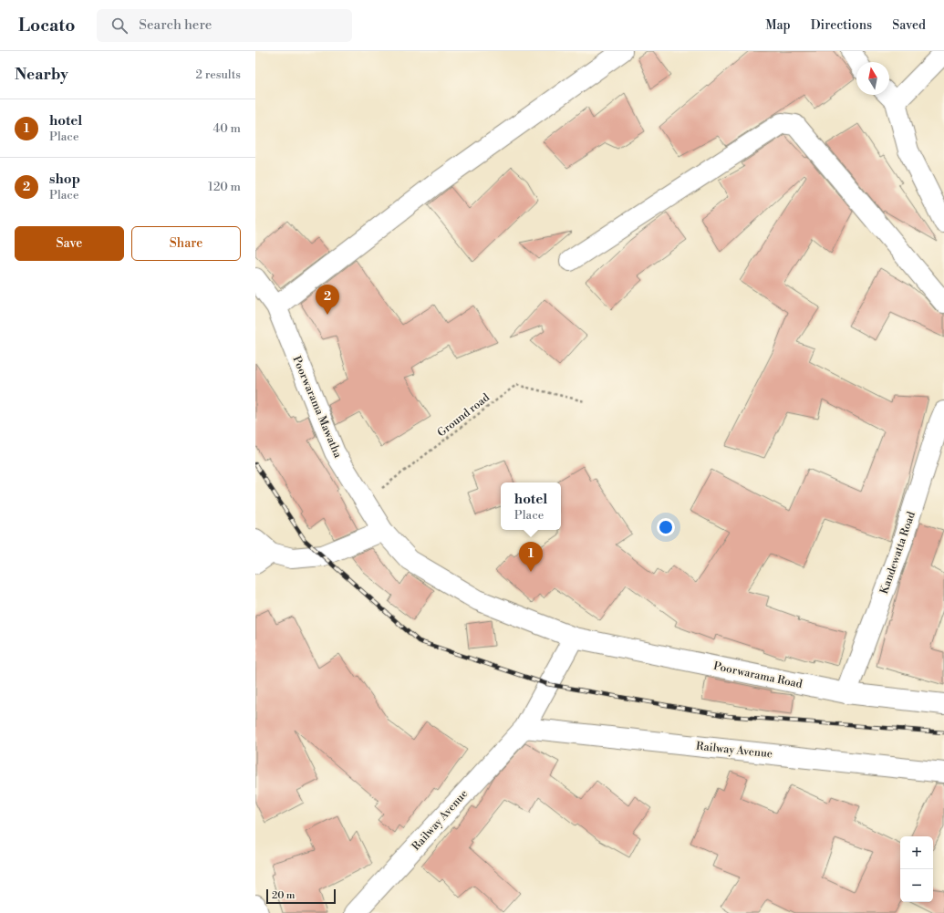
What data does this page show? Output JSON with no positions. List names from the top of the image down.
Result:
{
  "streets": {
    "street": [
      "Poorwarama Mawatha",
      "Kandewatta Road",
      "Poorwarama Road",
      "Railway Avenue"
    ],
    "path": ["Ground road"]
  },
  "crossings": [
    ["Poorwarama Mawatha", "Ground road"],
    ["Poorwarama Mawatha", "Poorwarama Road"],
    ["Poorwarama Mawatha", "Railway Avenue"],
    ["Kandewatta Road", "Poorwarama Road"],
    ["Poorwarama Road", "Railway Avenue"]
  ],
  "scale_bar": "20 m",
  "north": "top",
  "page": {
    "header": "Locato",
    "search": "Search here",
    "nav": ["Map", "Directions", "Saved"],
    "heading": ["Nearby", "2 results"],
    "list": [
      {
        "mark": "1",
        "name": "hotel",
        "note": "Place",
        "value": "40 m"
      },
      {
        "mark": "2",
        "name": "shop",
        "note": "Place",
        "value": "120 m"
      }
    ],
    "buttons": ["Save", "Share"],
    "pins": ["2", "1"],
    "popup": ["hotel", "Place"],
    "map_buttons": ["+", "−"],
    "scale": "20 m"
  }
}
